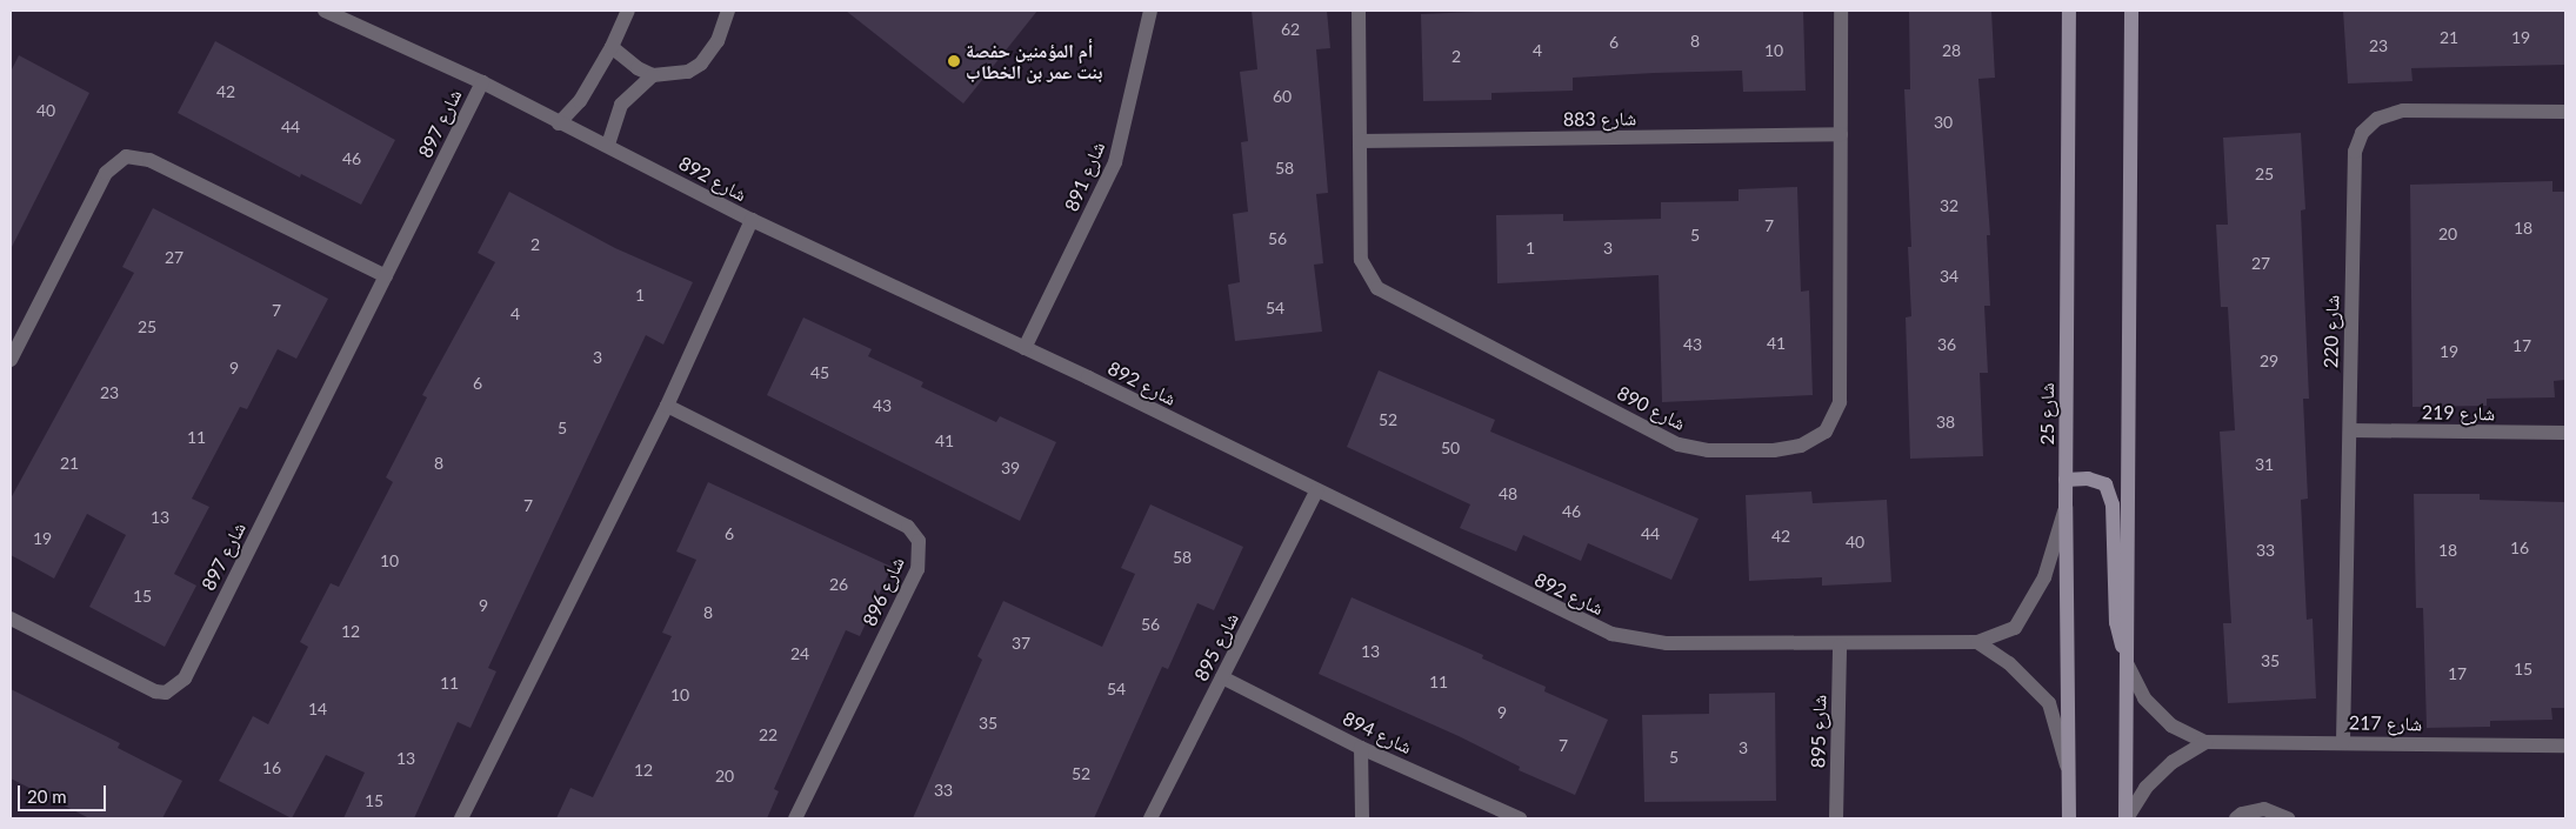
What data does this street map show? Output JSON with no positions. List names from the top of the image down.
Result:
{
  "streets": {
    "street": [
      "شارع 883",
      "شارع 897",
      "شارع 891",
      "شارع 892",
      "شارع 220",
      "شارع 890",
      "شارع 219",
      "شارع 25",
      "شارع 896",
      "شارع 895",
      "شارع 217",
      "شارع 894"
    ]
  },
  "crossings": [
    ["شارع 883", "شارع 890"],
    ["شارع 897", "شارع 892"],
    ["شارع 891", "شارع 892"],
    ["شارع 892", "شارع 25"],
    ["شارع 892", "شارع 895"],
    ["شارع 220", "شارع 219"],
    ["شارع 220", "شارع 217"],
    ["شارع 895", "شارع 894"]
  ],
  "places": ["أم المؤمنين حفصة بنت عمر بن الخطاب"],
  "house_numbers": [
    "62",
    "21",
    "19",
    "8",
    "6",
    "23",
    "4",
    "10",
    "28",
    "2",
    "42",
    "60",
    "40",
    "30",
    "44",
    "46",
    "58",
    "25",
    "32",
    "7",
    "18",
    "20",
    "5",
    "56",
    "2",
    "1",
    "3",
    "27",
    "27",
    "34",
    "1",
    "54",
    "7",
    "4",
    "25",
    "41",
    "43",
    "36",
    "17",
    "19",
    "3",
    "29",
    "9",
    "45",
    "6",
    "23",
    "43",
    "52",
    "38",
    "5",
    "11",
    "41",
    "50",
    "21",
    "8",
    "31",
    "39",
    "48",
    "7",
    "46",
    "13",
    "6",
    "44",
    "42",
    "19",
    "40",
    "16",
    "33",
    "18",
    "58",
    "10",
    "26",
    "15",
    "9",
    "8",
    "56",
    "12",
    "37",
    "13",
    "24",
    "35",
    "15",
    "17",
    "11",
    "11",
    "54",
    "10",
    "14",
    "9",
    "35",
    "22",
    "7",
    "3",
    "5",
    "13",
    "16",
    "12",
    "52",
    "20",
    "33",
    "15"
  ],
  "scale_bar": "20 m"
}
